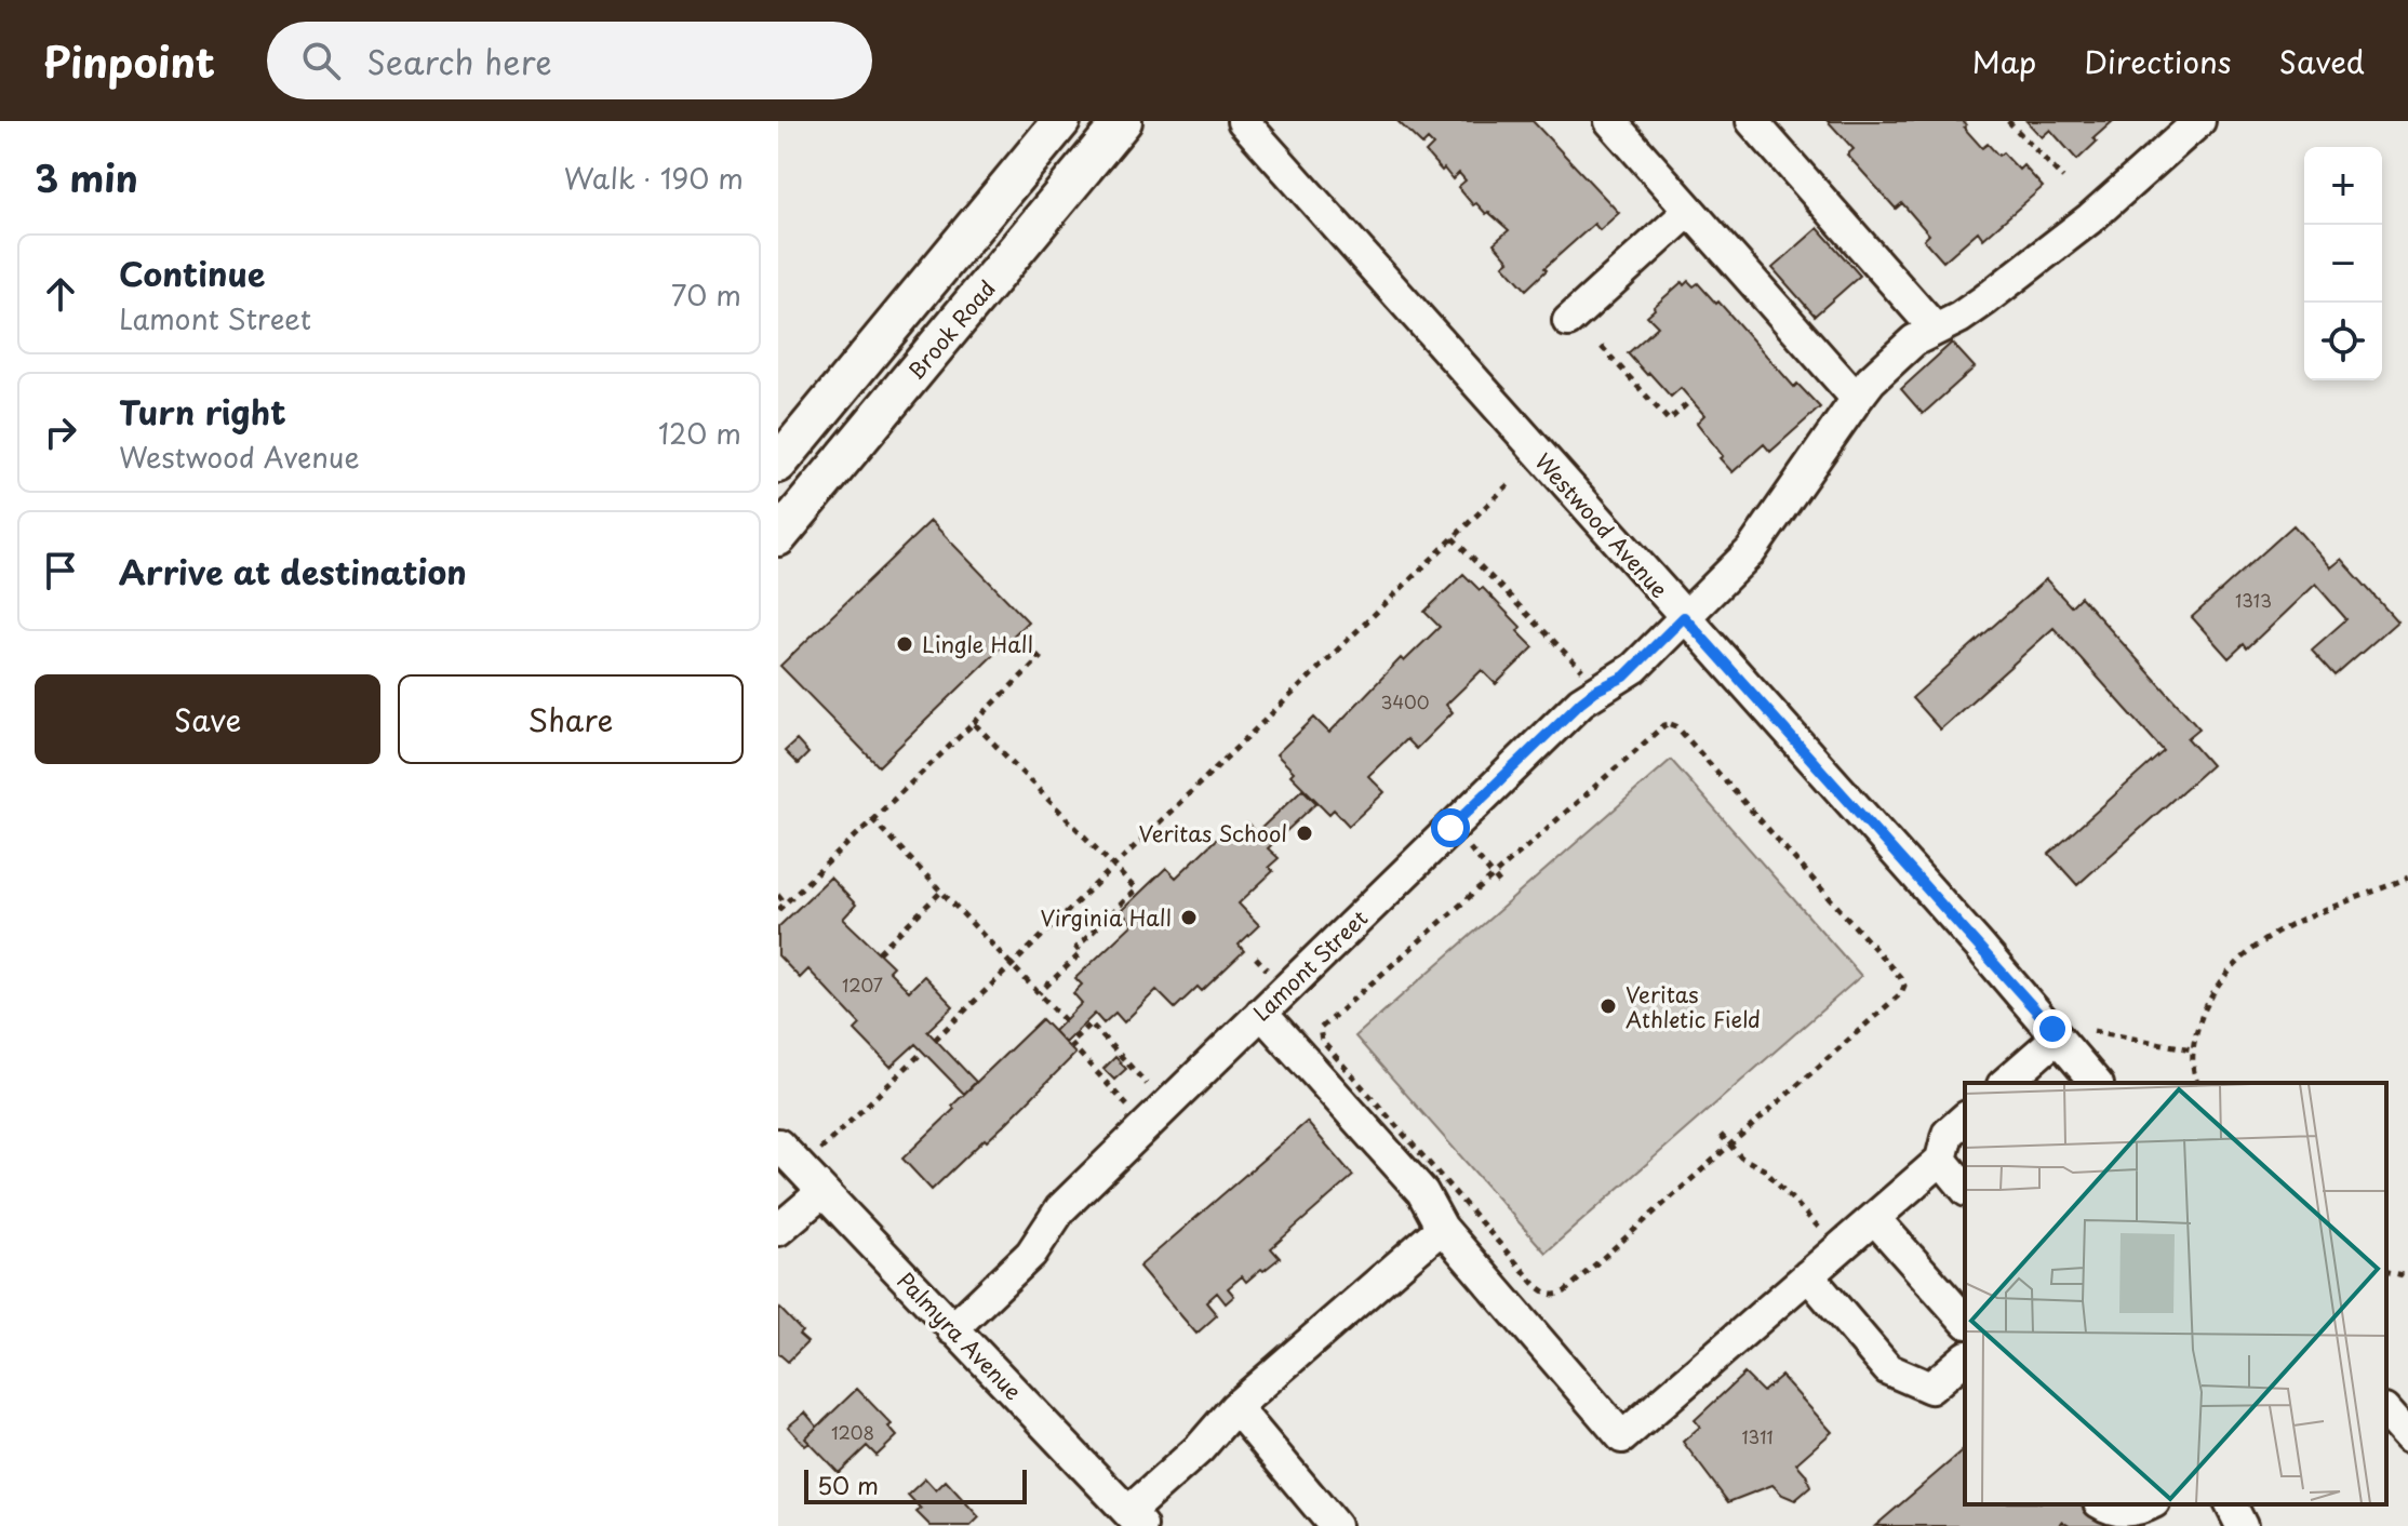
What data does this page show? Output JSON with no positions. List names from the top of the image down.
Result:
{
  "streets": {
    "main road": ["Brook Road"],
    "street": ["Westwood Avenue", "Lamont Street", "Palmyra Avenue"]
  },
  "crossings": [
    ["Westwood Avenue", "Lamont Street"],
    ["Lamont Street", "Palmyra Avenue"]
  ],
  "places": [
    "Lingle Hall",
    "Veritas School",
    "Virginia Hall",
    "Veritas Athletic Field"
  ],
  "house_numbers": [
    "1313",
    "3400",
    "1207",
    "1208",
    "1311"
  ],
  "scale_bar": "50 m",
  "page": {
    "header": "Pinpoint",
    "search": "Search here",
    "nav": ["Map", "Directions", "Saved"],
    "heading": ["3 min", "Walk · 190 m"],
    "map_buttons": ["+", "−"],
    "list": [
      ["Continue", "Lamont Street", "70 m"],
      ["Turn right", "Westwood Avenue", "120 m"],
      "Arrive at destination"
    ],
    "buttons": ["Save", "Share"],
    "scale": "50 m"
  }
}
